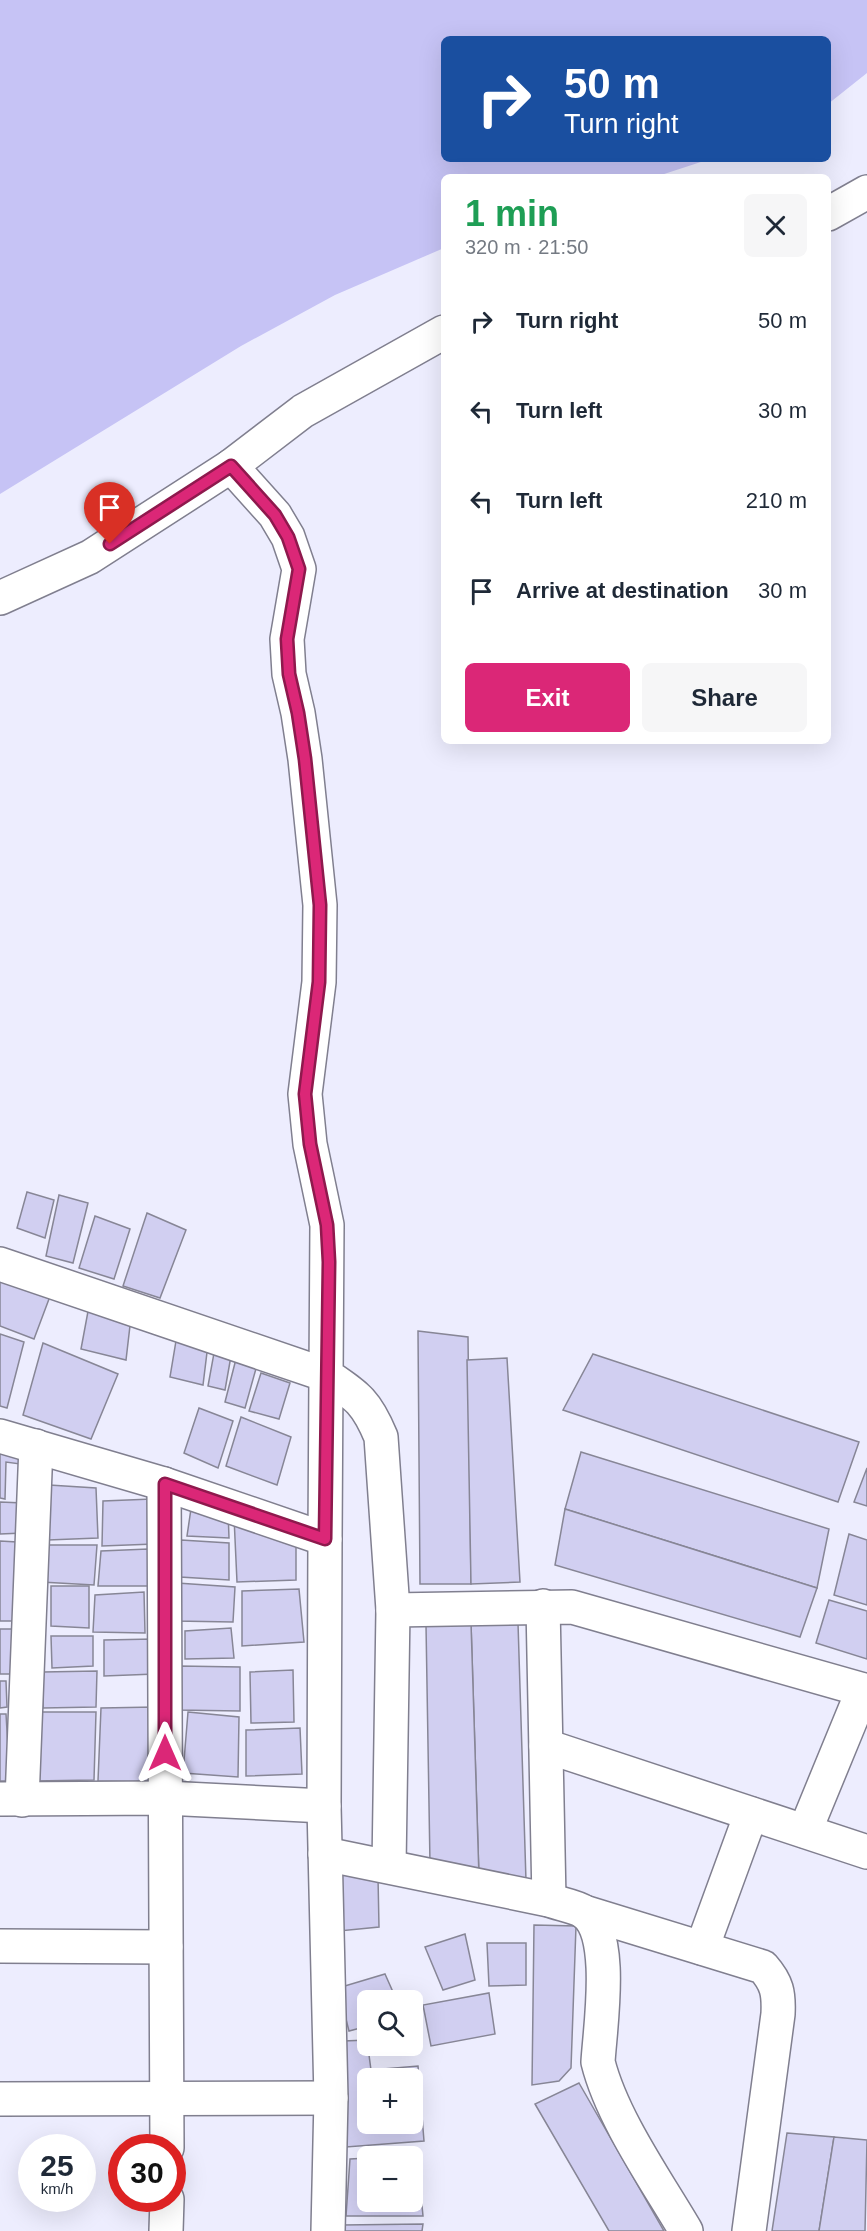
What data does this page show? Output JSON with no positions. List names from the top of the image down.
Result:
{
  "page": {
    "turn": ["50 m", "Turn right"],
    "heading": ["1 min", "320 m · 21:50"],
    "list": [
      {
        "name": "Turn right",
        "value": "50 m"
      },
      {
        "name": "Turn left",
        "value": "30 m"
      },
      {
        "name": "Turn left",
        "value": "210 m"
      },
      {
        "name": "Arrive at destination",
        "value": "30 m"
      }
    ],
    "buttons": ["Exit", "Share"],
    "map_buttons": ["+", "−"],
    "speed": "25 km/h",
    "limit": "30"
  }
}
